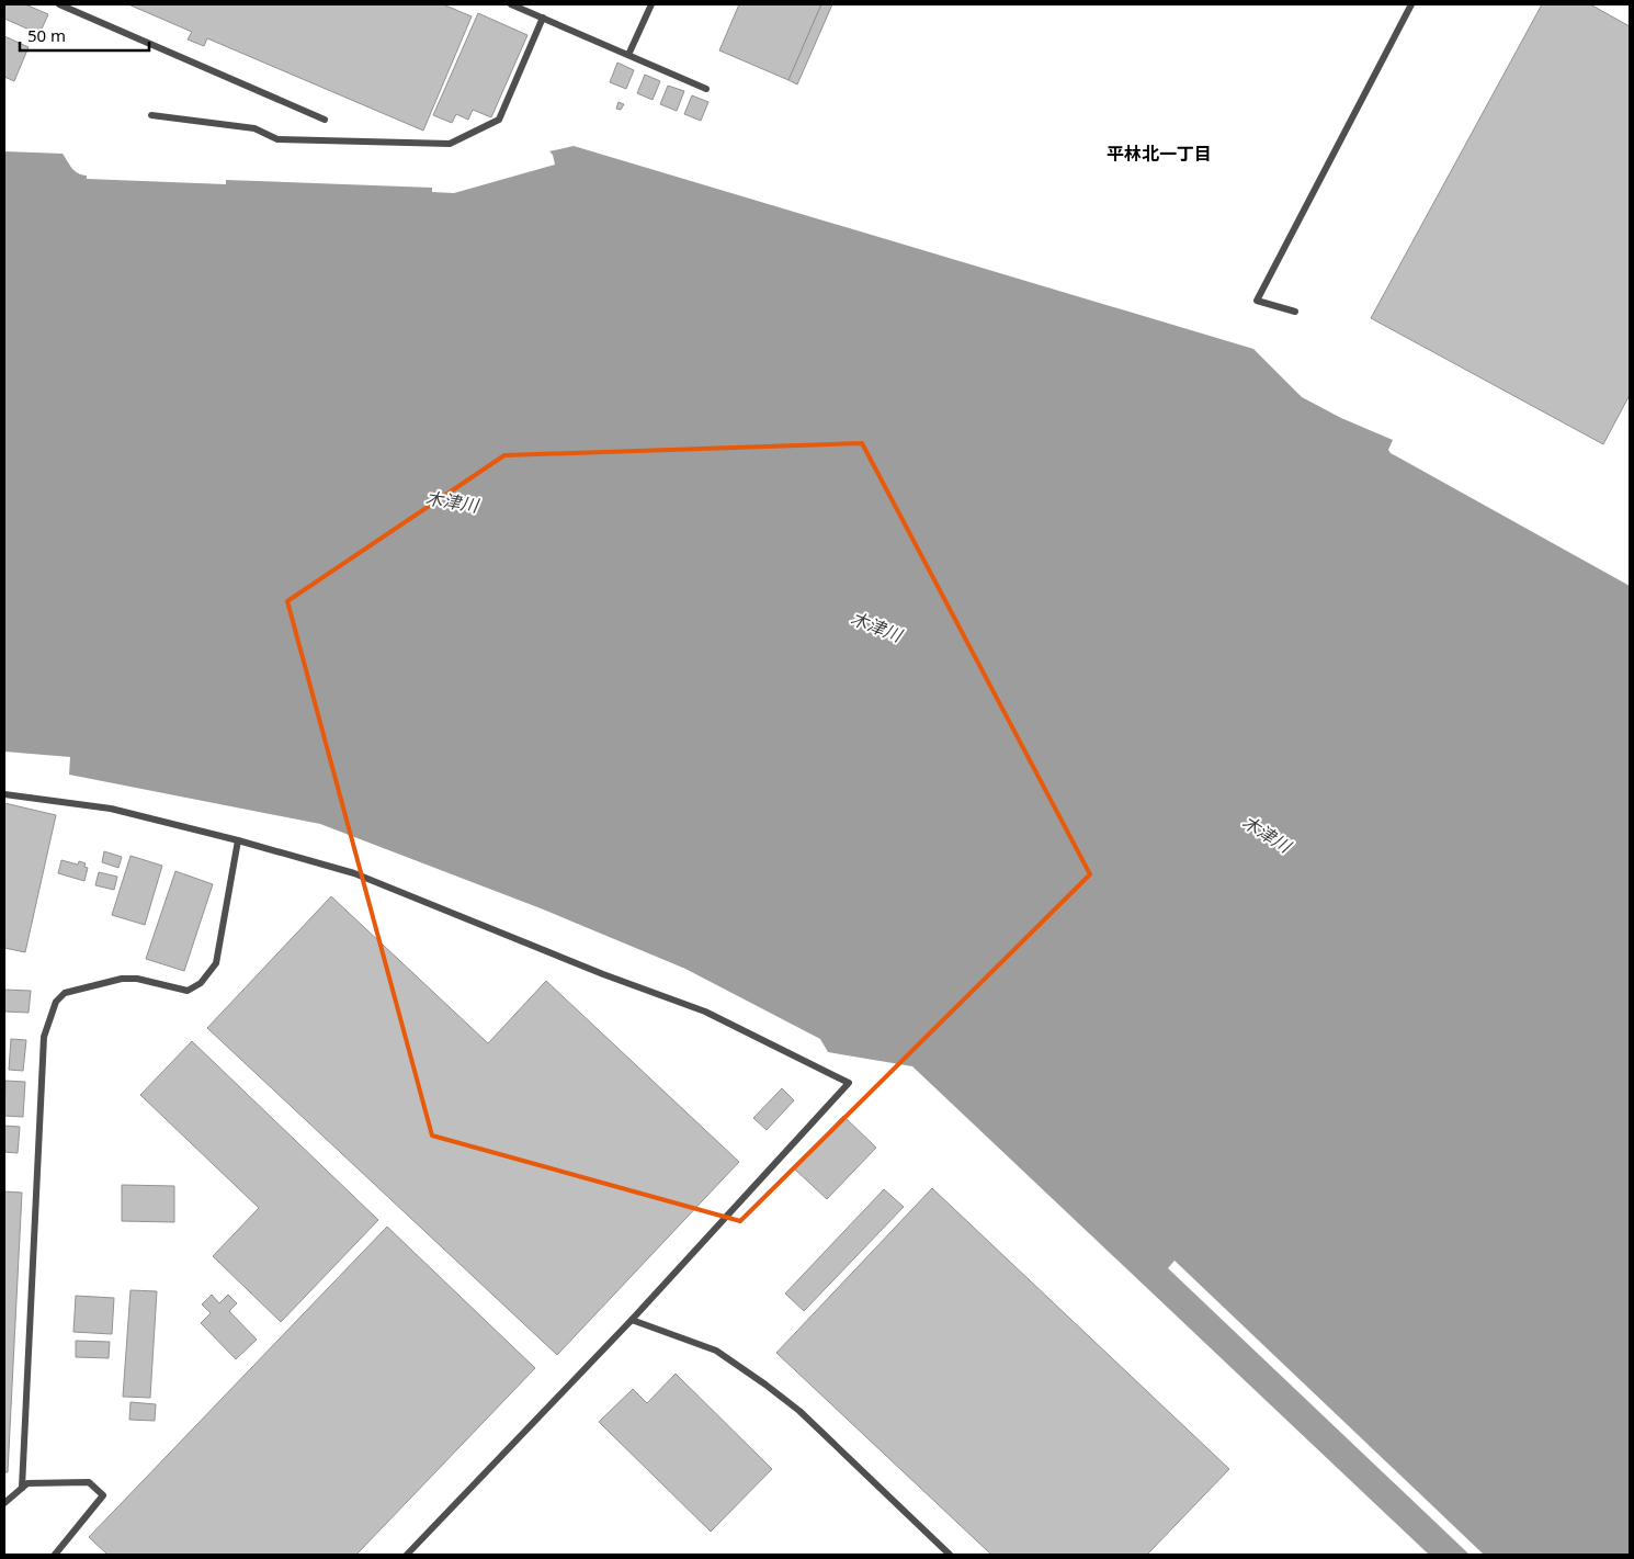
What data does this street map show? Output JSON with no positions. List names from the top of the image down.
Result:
{
  "districts": ["平林北一丁目"],
  "water": ["木津川"],
  "scale_bar": "50 m"
}
